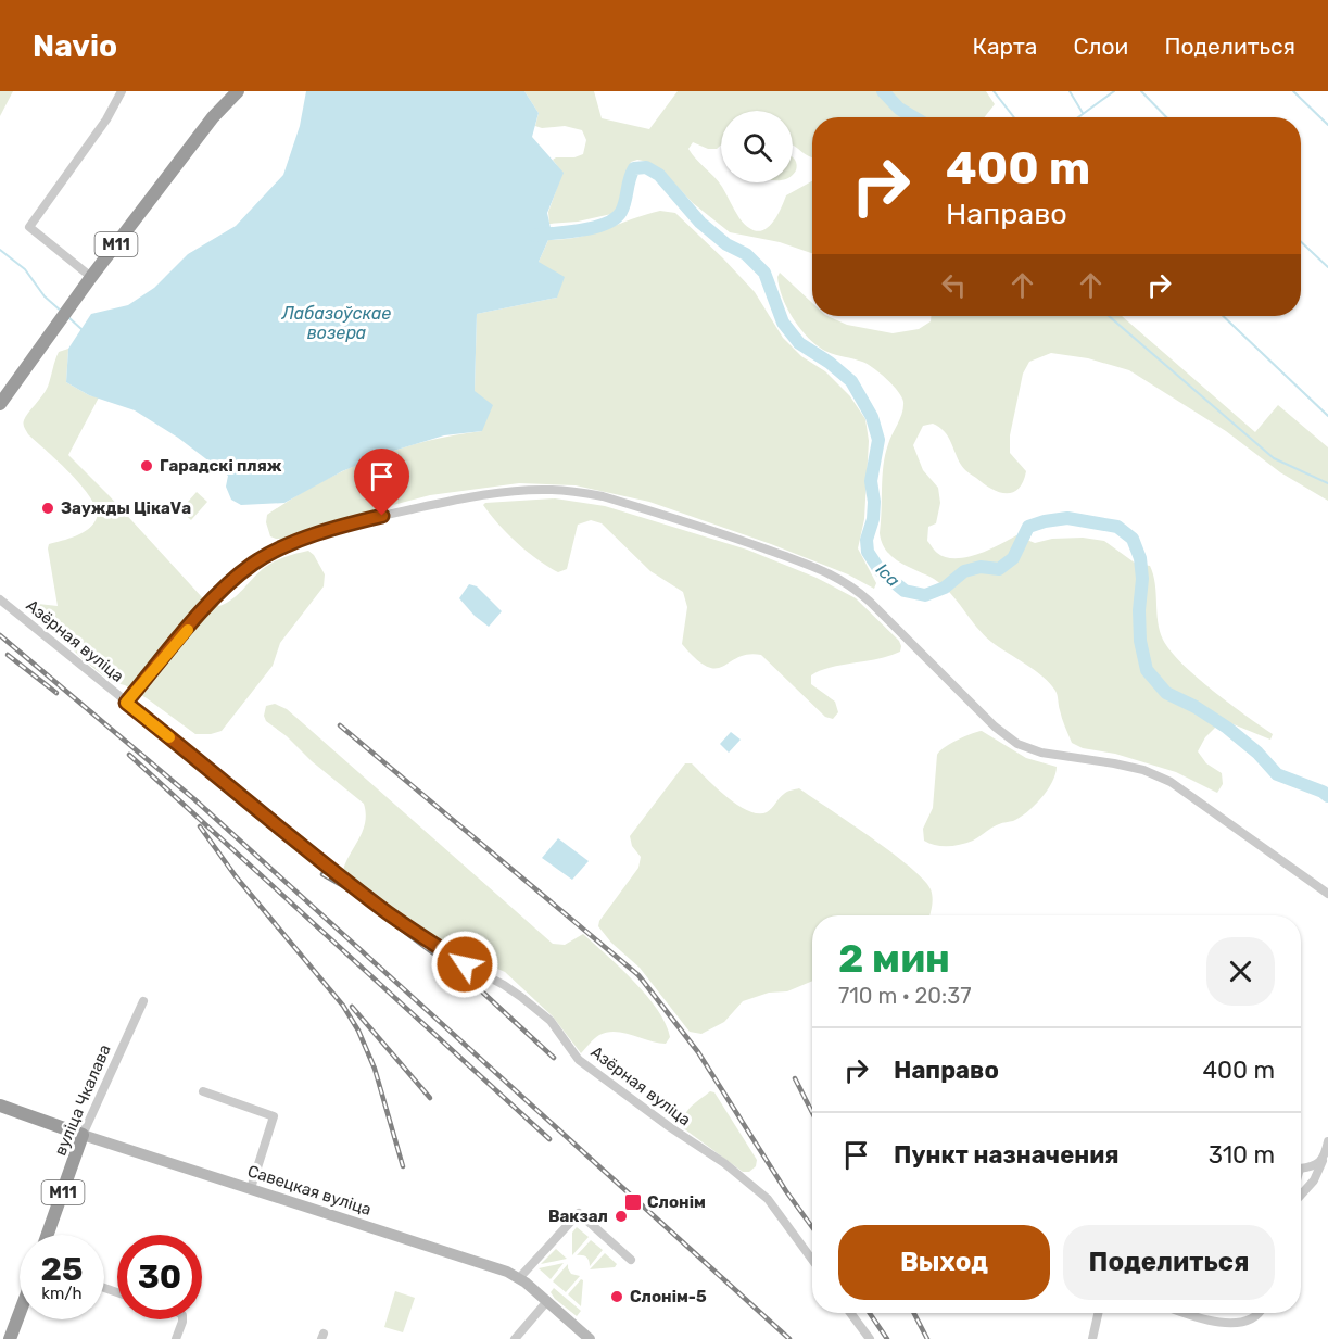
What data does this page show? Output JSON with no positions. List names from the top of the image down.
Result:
{
  "streets": {
    "highway": ["М11", "вуліца Чкалава", "Савецкая вуліца"],
    "street": ["Азёрная вуліца"]
  },
  "crossings": [
    ["вуліца Чкалава", "Савецкая вуліца"]
  ],
  "water": ["Лабазоўскае возера", "Іса"],
  "places": {
    "other": [
      "Гарадскі пляж",
      "Заужды ЦікаVа",
      "Вакзал",
      "Слонім-5"
    ],
    "transit": ["Слонім"]
  },
  "page": {
    "header": "Navio",
    "nav": ["Карта", "Слои", "Поделиться"],
    "turn": ["400 m", "Направо"],
    "heading": ["2 мин", "710 m · 20:37"],
    "list": [
      {
        "name": "Направо",
        "value": "400 m"
      },
      {
        "name": "Пункт назначения",
        "value": "310 m"
      }
    ],
    "buttons": ["Выход", "Поделиться"],
    "speed": "25 km/h",
    "limit": "30"
  }
}
